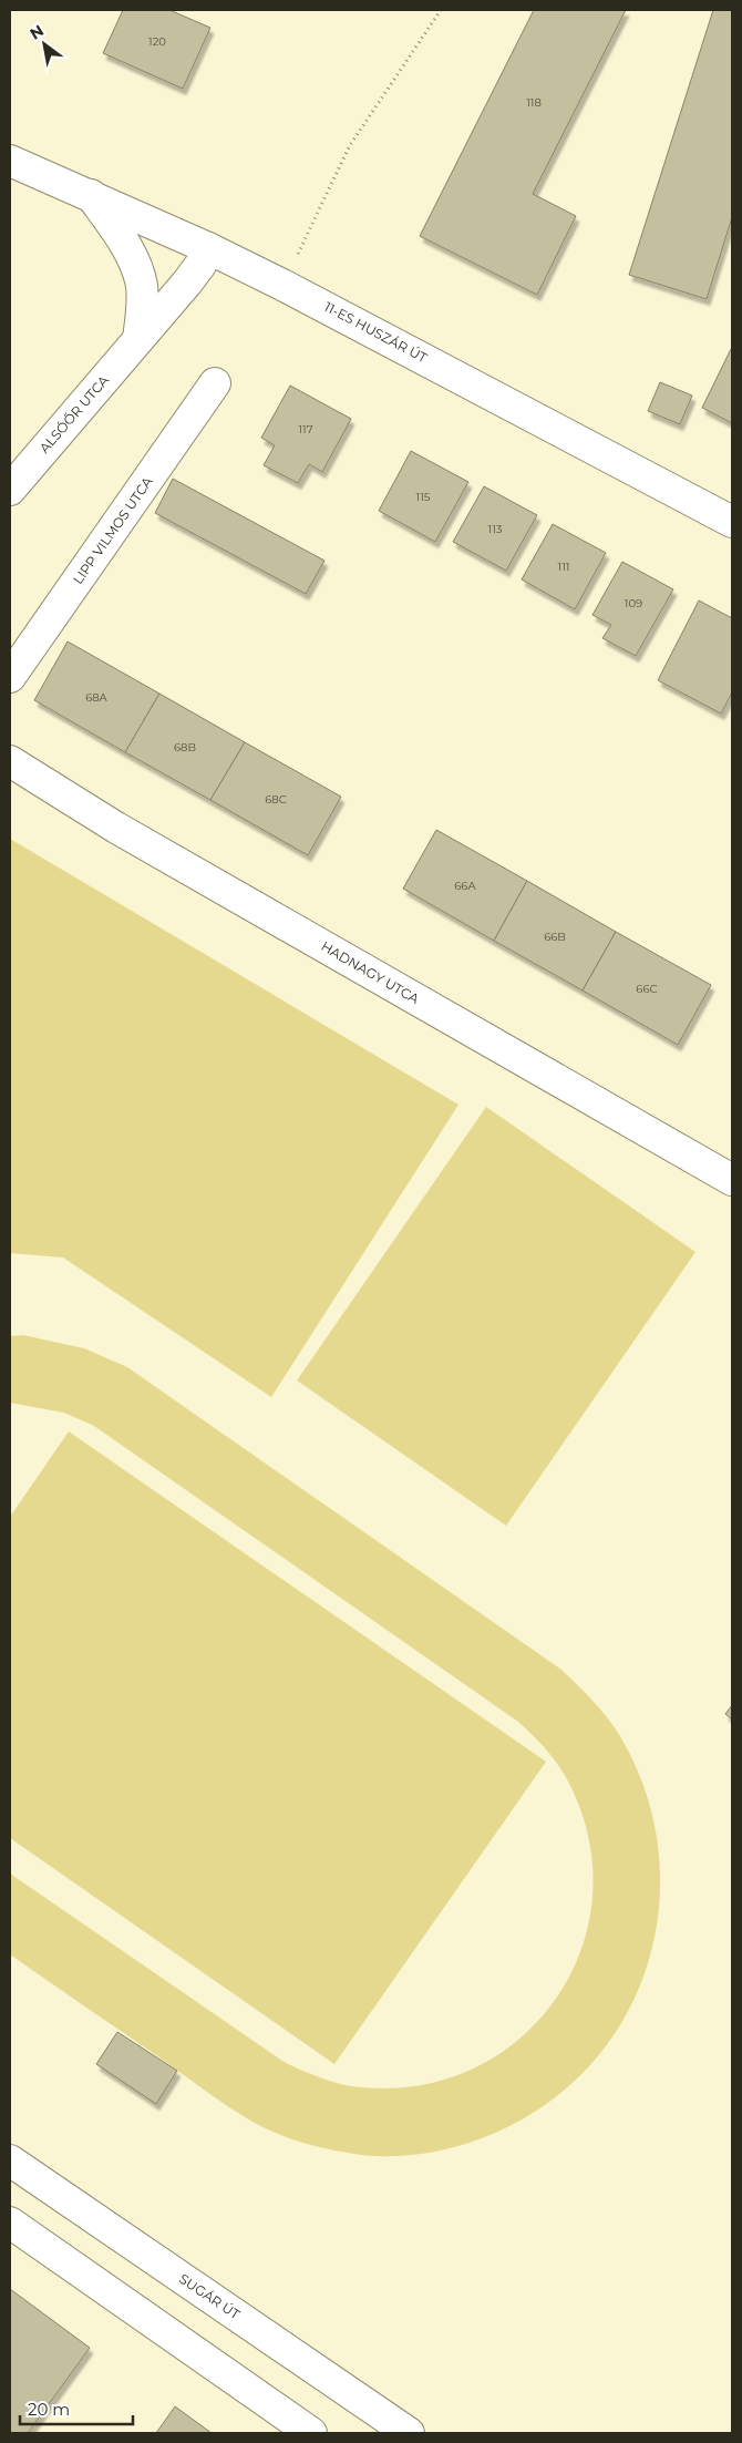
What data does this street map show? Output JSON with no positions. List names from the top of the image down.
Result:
{
  "streets": {
    "street": [
      "11-ES HUSZÁR ÚT",
      "ALSÓŐR UTCA",
      "LIPP VILMOS UTCA",
      "HADNAGY UTCA",
      "SUGÁR ÚT"
    ]
  },
  "crossings": [
    ["11-ES HUSZÁR ÚT", "ALSÓŐR UTCA"]
  ],
  "house_numbers": [
    "120",
    "118",
    "117",
    "115",
    "113",
    "111",
    "109",
    "68A",
    "68B",
    "68C",
    "66A",
    "66B",
    "66C"
  ],
  "scale_bar": "20 m",
  "north": "top left"
}
